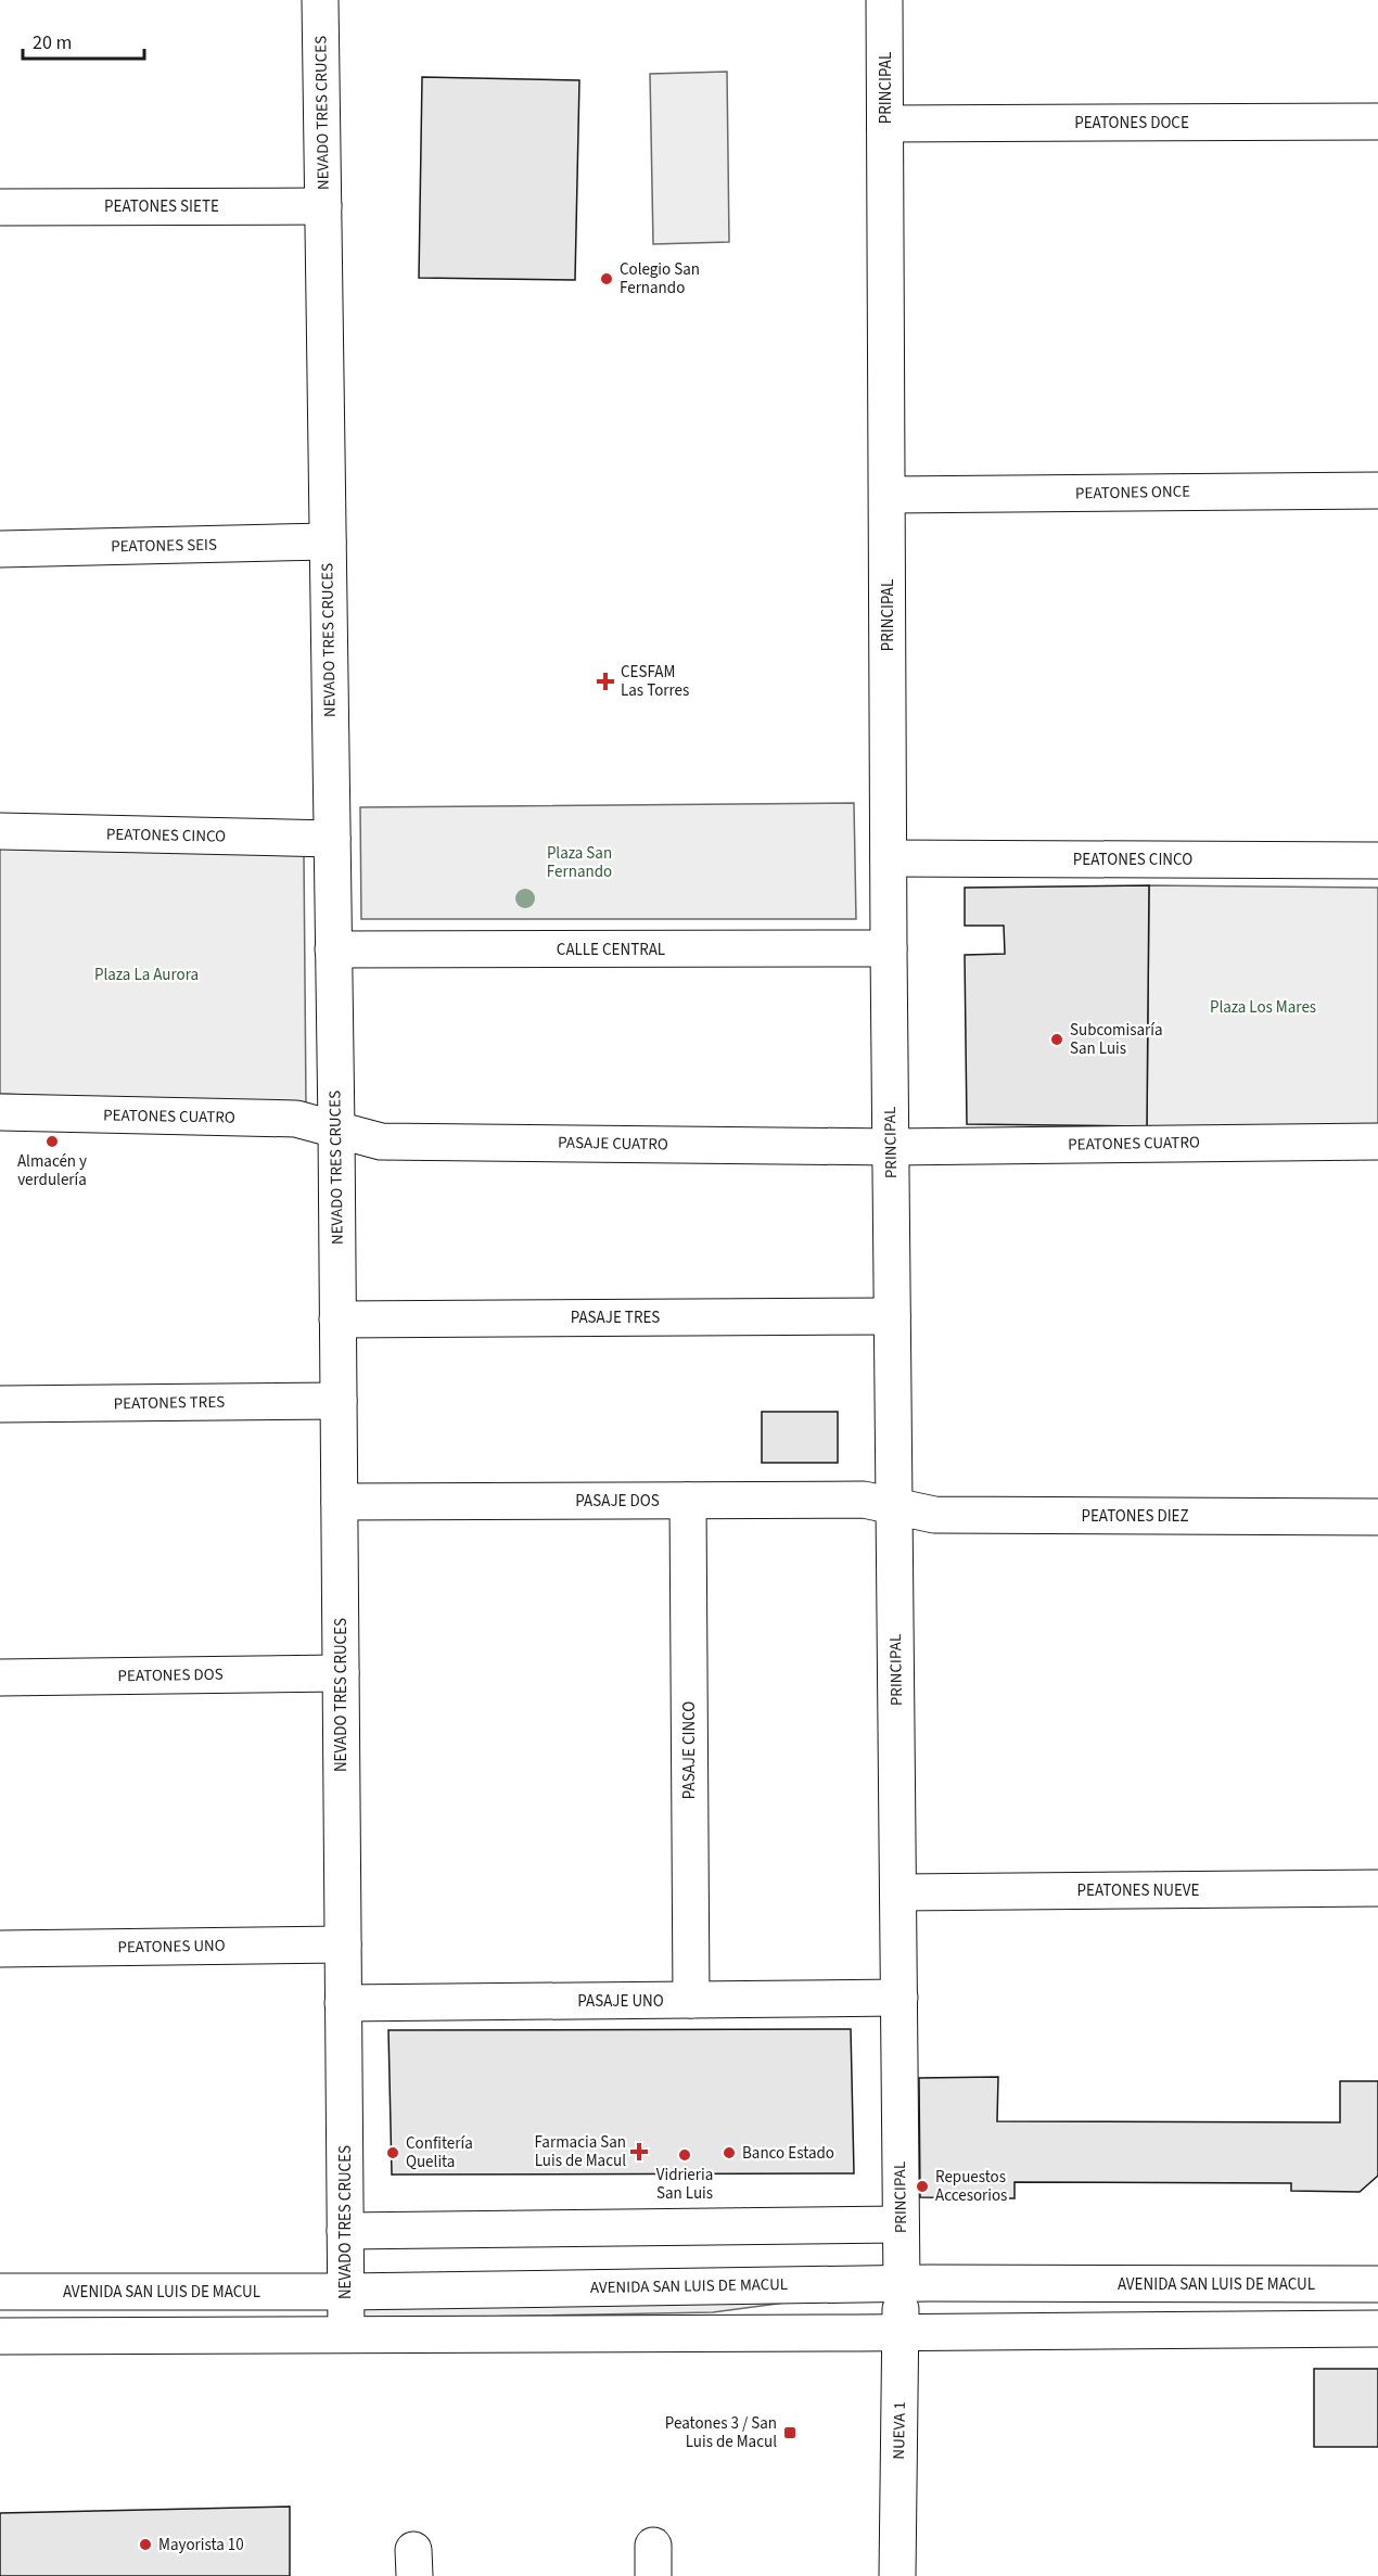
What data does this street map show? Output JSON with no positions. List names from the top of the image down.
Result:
{
  "streets": {
    "street": [
      "PRINCIPAL",
      "NEVADO TRES CRUCES",
      "PEATONES DOCE",
      "PEATONES SIETE",
      "PEATONES ONCE",
      "PEATONES SEIS",
      "PEATONES CINCO",
      "CALLE CENTRAL",
      "PEATONES CUATRO",
      "PASAJE CUATRO",
      "PASAJE TRES",
      "PEATONES TRES",
      "PASAJE DOS",
      "PEATONES DIEZ",
      "PEATONES DOS",
      "PASAJE CINCO",
      "PEATONES NUEVE",
      "PEATONES UNO",
      "PASAJE UNO",
      "AVENIDA SAN LUIS DE MACUL",
      "NUEVA 1"
    ]
  },
  "crossings": [
    ["PRINCIPAL", "PEATONES DOCE"],
    ["PRINCIPAL", "PEATONES ONCE"],
    ["PRINCIPAL", "PEATONES CINCO"],
    ["PRINCIPAL", "CALLE CENTRAL"],
    ["PRINCIPAL", "PEATONES CUATRO"],
    ["PRINCIPAL", "PASAJE CUATRO"],
    ["PRINCIPAL", "PASAJE TRES"],
    ["PRINCIPAL", "PASAJE DOS"],
    ["PRINCIPAL", "PEATONES DIEZ"],
    ["PRINCIPAL", "PEATONES NUEVE"],
    ["PRINCIPAL", "PASAJE UNO"],
    ["PRINCIPAL", "AVENIDA SAN LUIS DE MACUL"],
    ["PRINCIPAL", "NUEVA 1"],
    ["NEVADO TRES CRUCES", "PEATONES SIETE"],
    ["NEVADO TRES CRUCES", "PEATONES SEIS"],
    ["NEVADO TRES CRUCES", "PEATONES CINCO"],
    ["NEVADO TRES CRUCES", "CALLE CENTRAL"],
    ["NEVADO TRES CRUCES", "PEATONES CUATRO"],
    ["NEVADO TRES CRUCES", "PASAJE CUATRO"],
    ["NEVADO TRES CRUCES", "PASAJE TRES"],
    ["NEVADO TRES CRUCES", "PEATONES TRES"],
    ["NEVADO TRES CRUCES", "PASAJE DOS"],
    ["NEVADO TRES CRUCES", "PEATONES DOS"],
    ["NEVADO TRES CRUCES", "PEATONES UNO"],
    ["NEVADO TRES CRUCES", "PASAJE UNO"],
    ["NEVADO TRES CRUCES", "AVENIDA SAN LUIS DE MACUL"],
    ["PEATONES CUATRO", "PASAJE CUATRO"],
    ["PASAJE DOS", "PEATONES DIEZ"],
    ["PASAJE DOS", "PASAJE CINCO"],
    ["PASAJE CINCO", "PASAJE UNO"],
    ["AVENIDA SAN LUIS DE MACUL", "NUEVA 1"]
  ],
  "parks": ["Plaza San Fernando", "Plaza La Aurora", "Plaza Los Mares"],
  "places": {
    "other": [
      "Colegio San Fernando",
      "Subcomisaría San Luis",
      "Almacén y verdulería",
      "Confitería Quelita",
      "Banco Estado",
      "Vidrieria San Luis",
      "Repuestos Accesorios",
      "Mayorista 10"
    ],
    "health": ["CESFAM Las Torres", "Farmacia San Luis de Macul"],
    "transit": ["Peatones 3 / San Luis de Macul"]
  },
  "scale_bar": "20 m"
}
